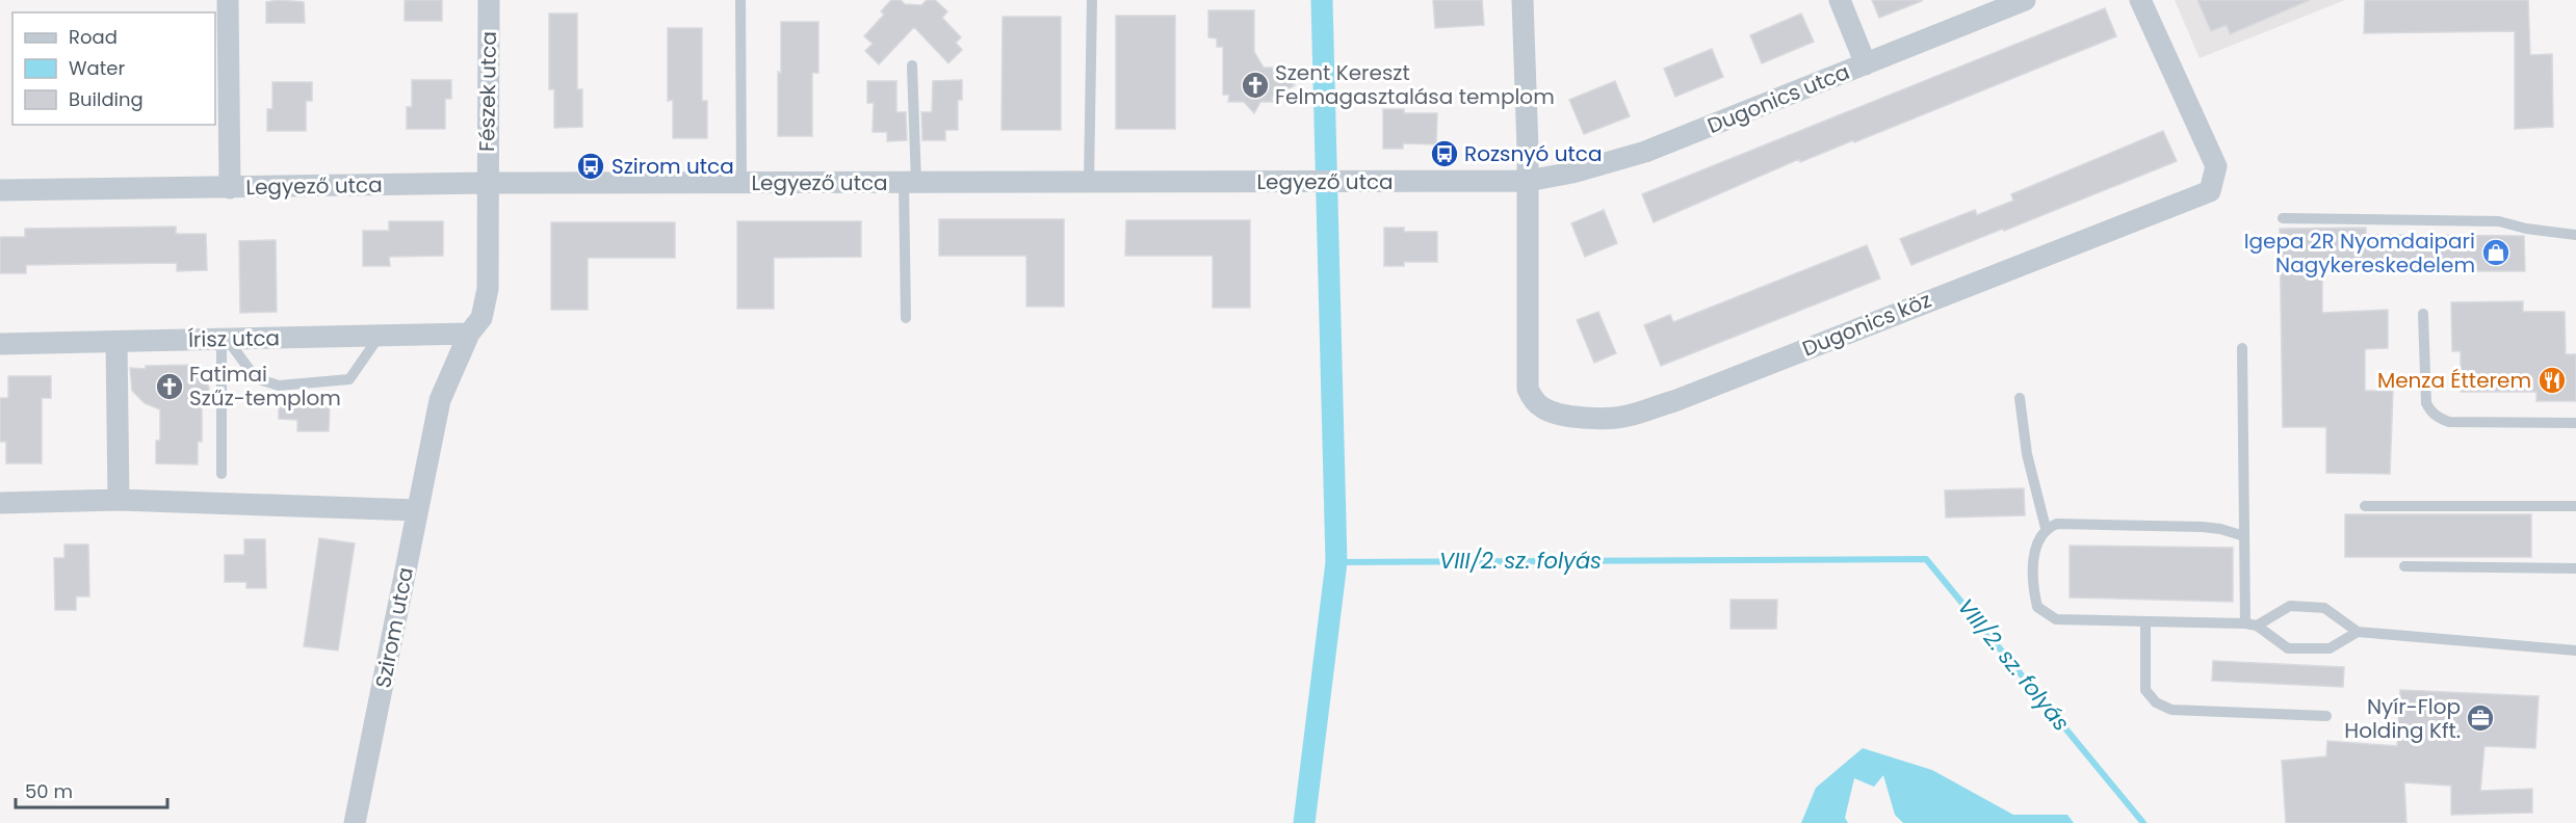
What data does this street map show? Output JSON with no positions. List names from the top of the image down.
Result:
{
  "streets": {
    "street": [
      "Fészek utca",
      "Dugonics utca",
      "Legyező utca",
      "Dugonics köz",
      "Írisz utca",
      "Szirom utca"
    ]
  },
  "crossings": [
    ["Fészek utca", "Legyező utca"],
    ["Fészek utca", "Szirom utca"],
    ["Dugonics utca", "Legyező utca"],
    ["Dugonics utca", "Dugonics köz"],
    ["Legyező utca", "Dugonics köz"],
    ["Legyező utca", "Szirom utca"],
    ["Írisz utca", "Szirom utca"]
  ],
  "water": ["VIII/2. sz. folyás"],
  "places": {
    "church": ["Szent Kereszt Felmagasztalása templom", "Fatimai Szűz-templom"],
    "bus stop": ["Rozsnyó utca", "Szirom utca"],
    "shop": ["Igepa 2R Nyomdaipari Nagykereskedelem"],
    "restaurant": ["Menza Étterem"],
    "office": ["Nyír-Flop Holding Kft."]
  },
  "legend": ["Road", "Water", "Building"],
  "scale_bar": "50 m"
}
